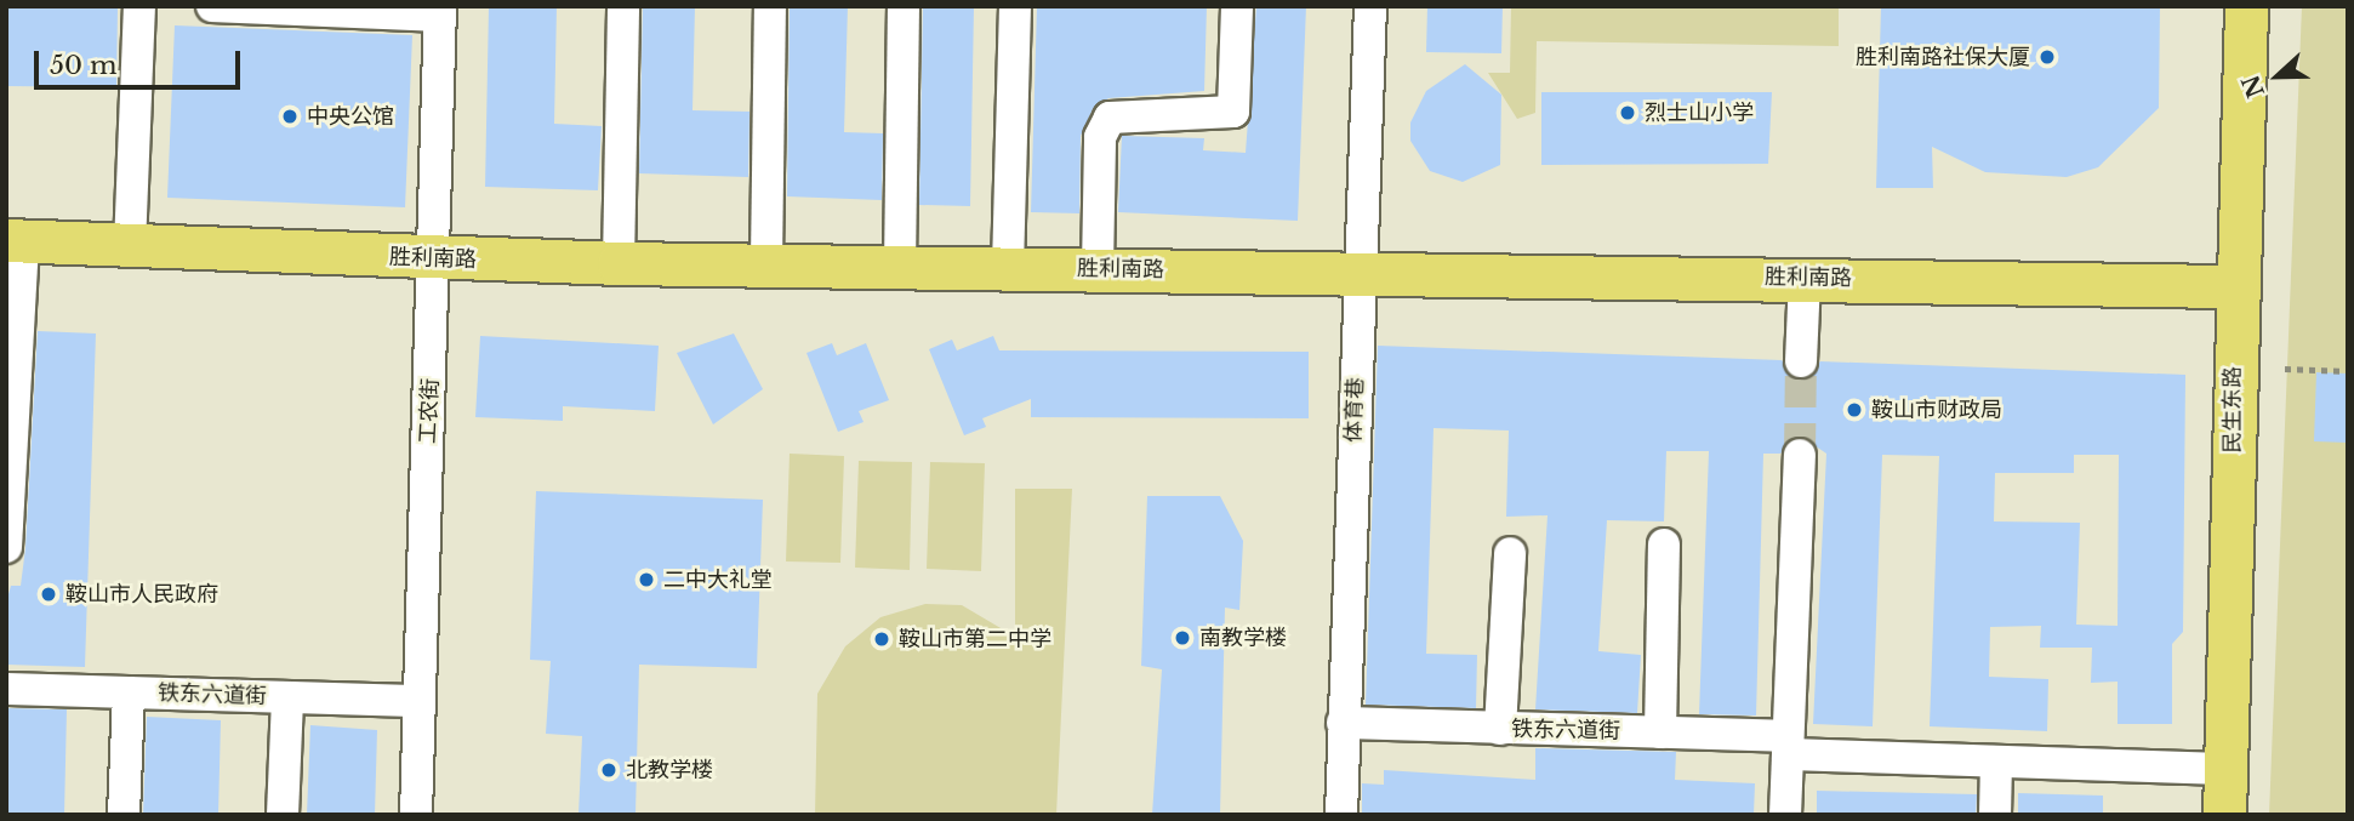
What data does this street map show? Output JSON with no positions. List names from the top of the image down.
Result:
{
  "streets": {
    "main road": ["胜利南路", "民生东路"],
    "street": ["体育巷", "工农街", "铁东六道街"]
  },
  "crossings": [
    ["胜利南路", "体育巷"],
    ["胜利南路", "民生东路"],
    ["胜利南路", "工农街"],
    ["体育巷", "铁东六道街"],
    ["民生东路", "铁东六道街"],
    ["工农街", "铁东六道街"]
  ],
  "places": [
    "胜利南路社保大厦",
    "烈士山小学",
    "中央公馆",
    "鞍山市财政局",
    "二中大礼堂",
    "鞍山市人民政府",
    "南教学楼",
    "鞍山市第二中学",
    "北教学楼"
  ],
  "scale_bar": "50 m",
  "north": "left"
}
